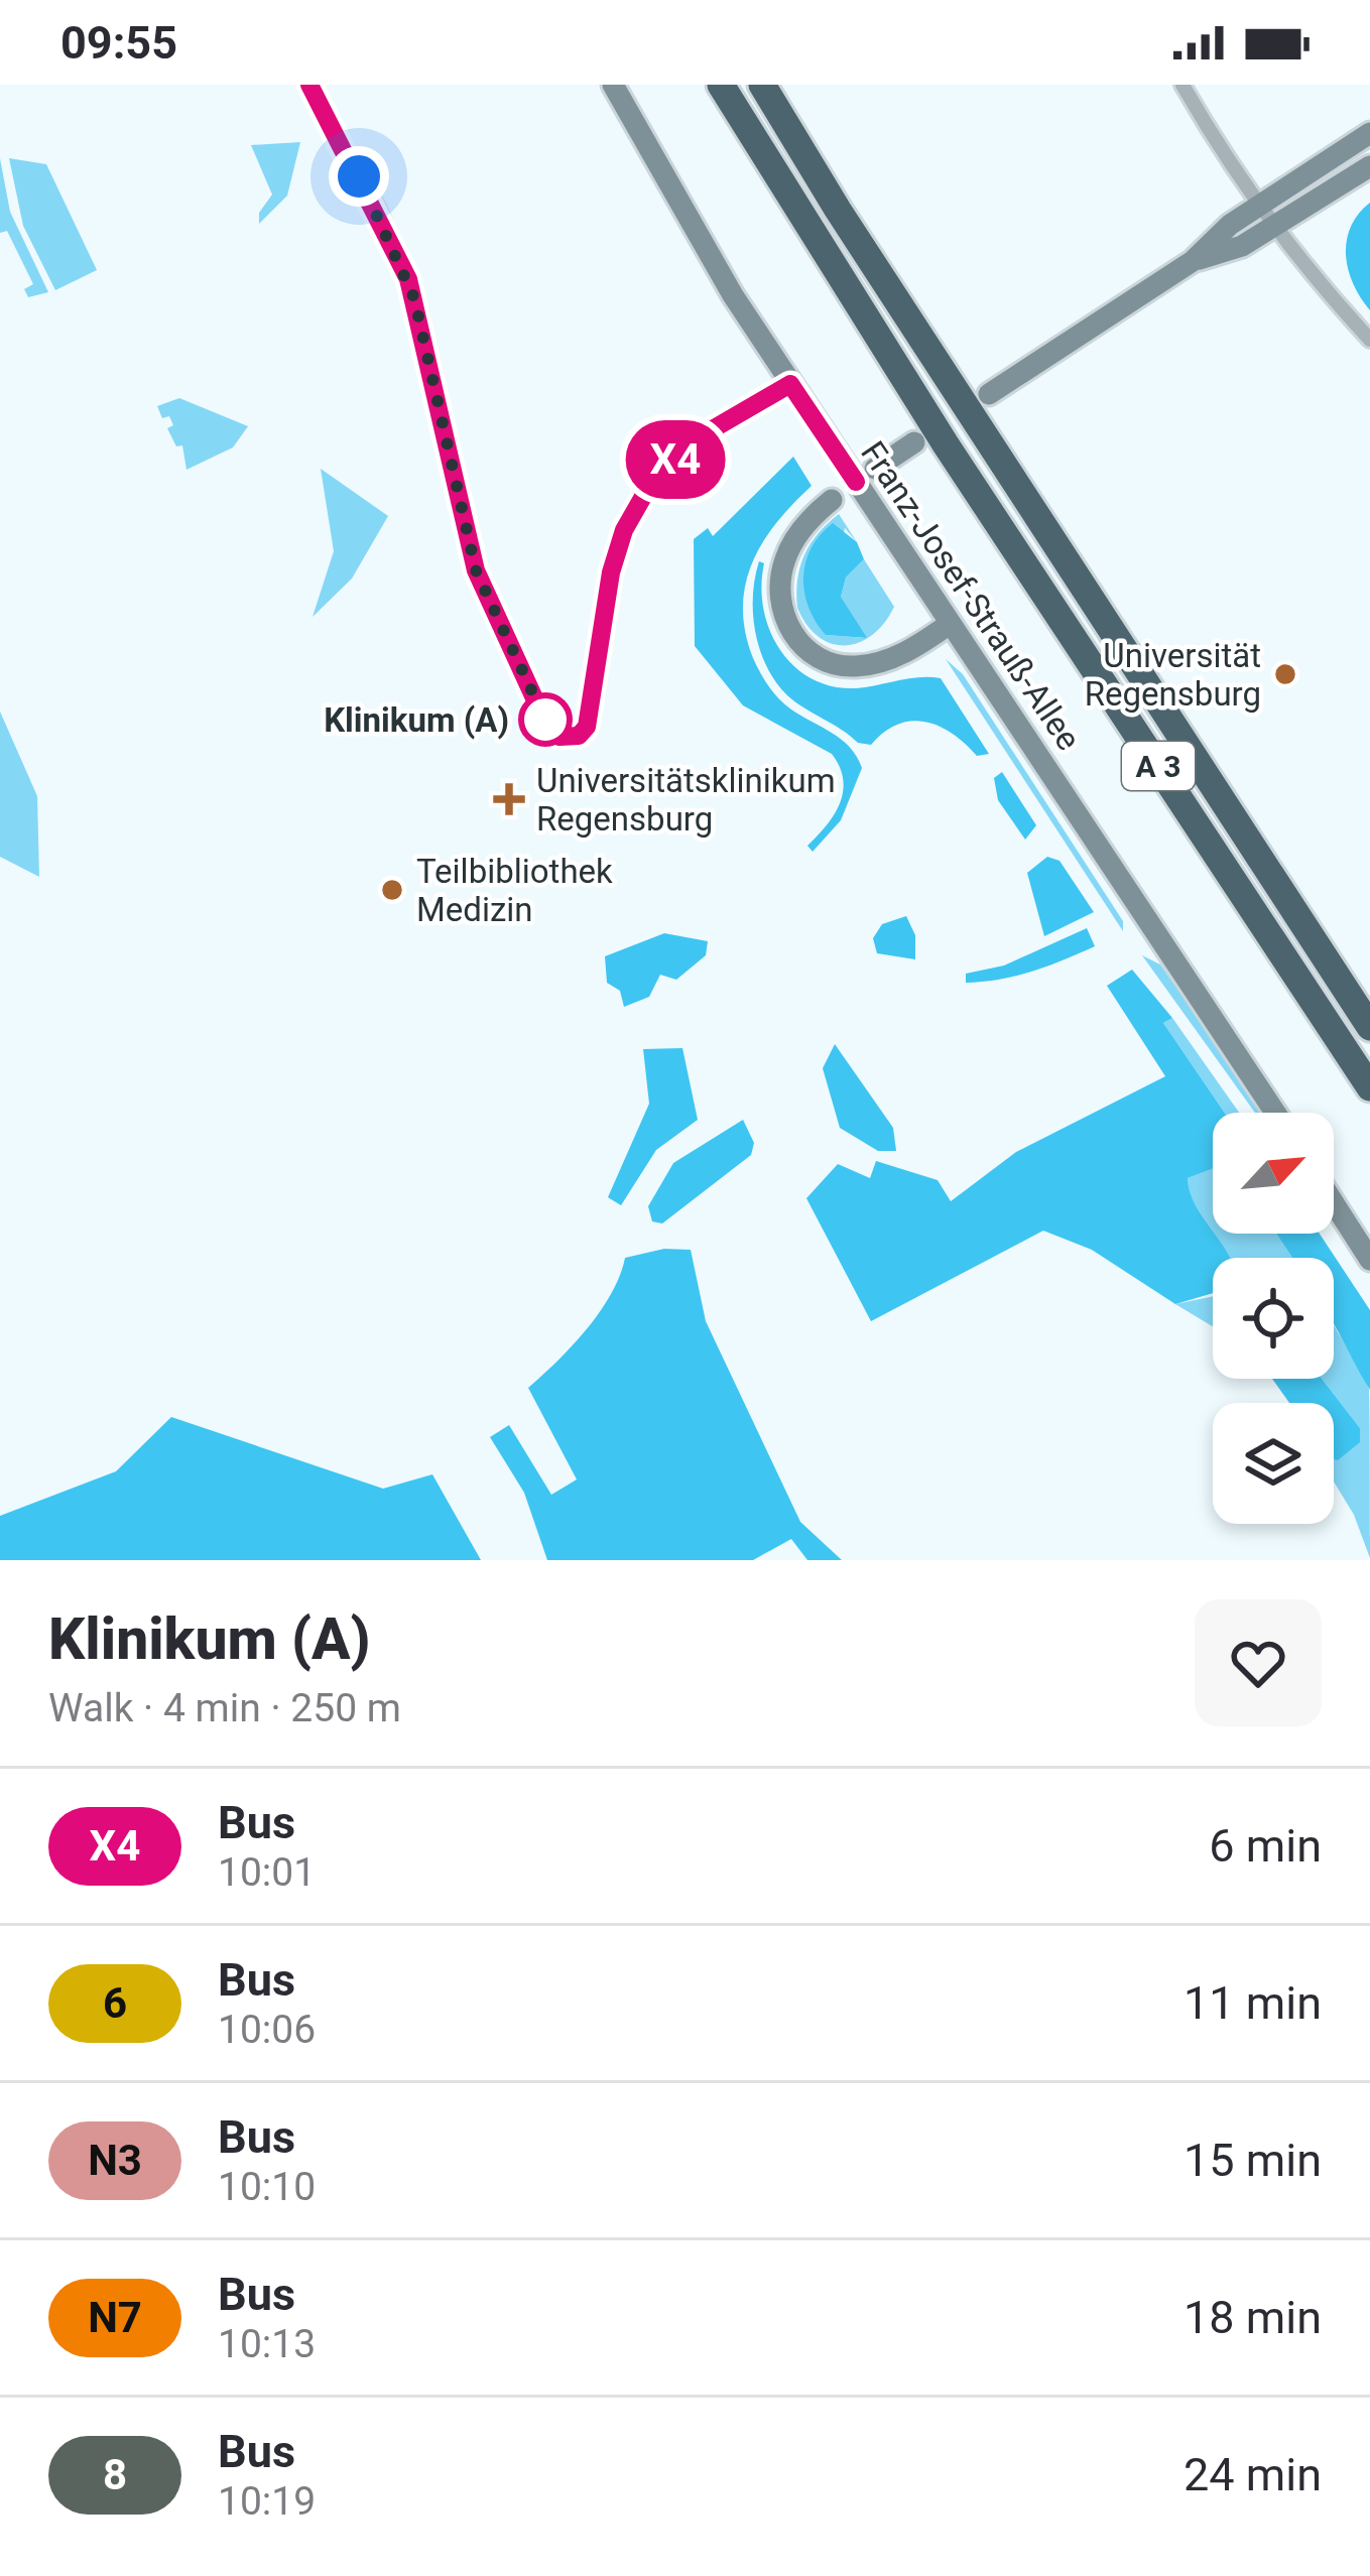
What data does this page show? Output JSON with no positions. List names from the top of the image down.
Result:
{
  "streets": {
    "highway": ["A 3"],
    "street": ["Franz-Josef-Strauß-Allee"]
  },
  "places": {
    "other": ["Universität Regensburg", "Klinikum (A)", "Teilbibliothek Medizin"],
    "health": ["Universitätsklinikum Regensburg"]
  },
  "lines": ["bus line X4"],
  "north": "top right",
  "page": {
    "status": "09:55",
    "on_map": "X4",
    "heading": ["Klinikum (A)", "Walk · 4 min · 250 m"],
    "list": [
      {
        "mark": "X4",
        "name": "Bus",
        "note": "10:01",
        "value": "6 min"
      },
      {
        "mark": "6",
        "name": "Bus",
        "note": "10:06",
        "value": "11 min"
      },
      {
        "mark": "N3",
        "name": "Bus",
        "note": "10:10",
        "value": "15 min"
      },
      {
        "mark": "N7",
        "name": "Bus",
        "note": "10:13",
        "value": "18 min"
      },
      {
        "mark": "8",
        "name": "Bus",
        "note": "10:19",
        "value": "24 min"
      }
    ]
  }
}
